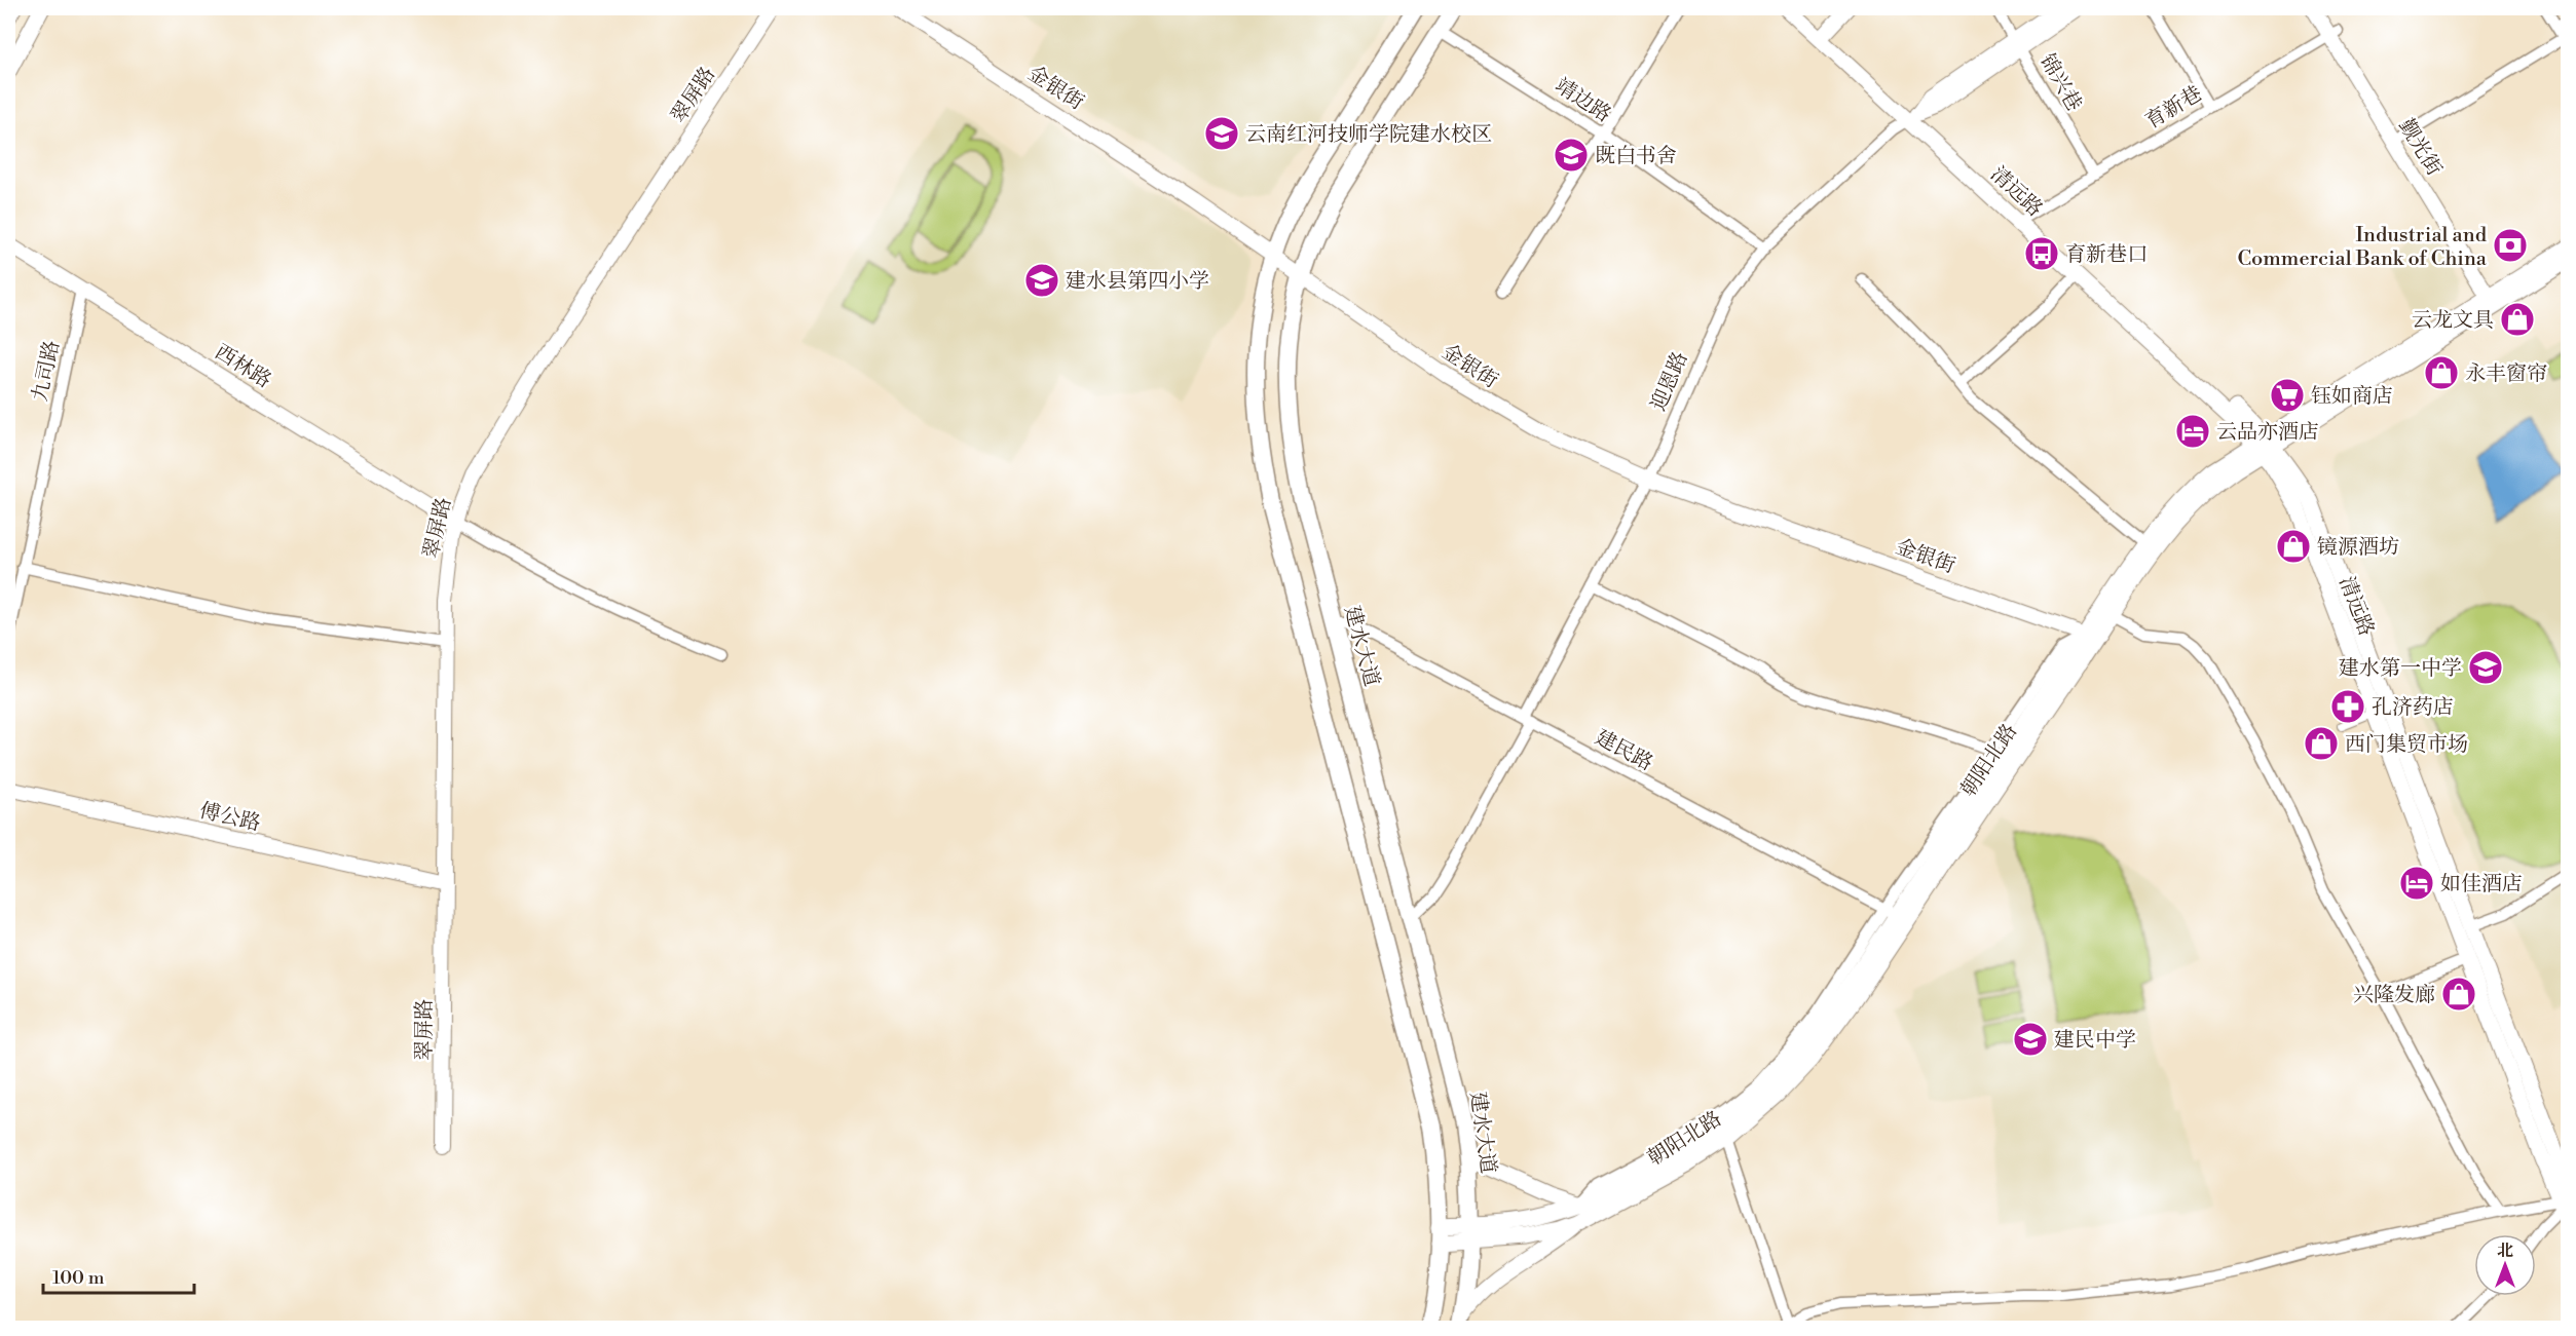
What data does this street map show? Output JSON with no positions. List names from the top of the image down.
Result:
{
  "streets": {
    "main road": ["清远路", "建水大道", "朝阳北路"],
    "street": [
      "锦兴巷",
      "金银街",
      "翠屏路",
      "靖边路",
      "育新巷",
      "觐光街",
      "西林路",
      "九司路",
      "迎恩路",
      "建民路",
      "傅公路"
    ]
  },
  "crossings": [
    ["锦兴巷", "育新巷"],
    ["锦兴巷", "迎恩路"],
    ["金银街", "迎恩路"],
    ["金银街", "建水大道"],
    ["金银街", "朝阳北路"],
    ["翠屏路", "西林路"],
    ["翠屏路", "傅公路"],
    ["靖边路", "迎恩路"],
    ["靖边路", "建水大道"],
    ["育新巷", "觐光街"],
    ["育新巷", "清远路"],
    ["觐光街", "朝阳北路"],
    ["清远路", "迎恩路"],
    ["清远路", "朝阳北路"],
    ["西林路", "九司路"],
    ["迎恩路", "建水大道"],
    ["迎恩路", "建民路"],
    ["建水大道", "建民路"],
    ["建水大道", "朝阳北路"],
    ["建民路", "朝阳北路"]
  ],
  "places": {
    "school or university": [
      "云南红河技师学院建水校区",
      "既白书舍",
      "建水县第四小学",
      "建水第一中学",
      "建民中学"
    ],
    "bank": ["Industrial and Commercial Bank of China"],
    "bus stop": ["育新巷口"],
    "shop": [
      "云龙文具",
      "永丰窗帘",
      "镜源酒坊",
      "西门集贸市场",
      "兴隆发廊"
    ],
    "supermarket": ["钰如商店"],
    "hotel": ["云品亦酒店", "如佳酒店"],
    "pharmacy": ["孔济药店"]
  },
  "scale_bar": "100 m",
  "north": "top"
}
